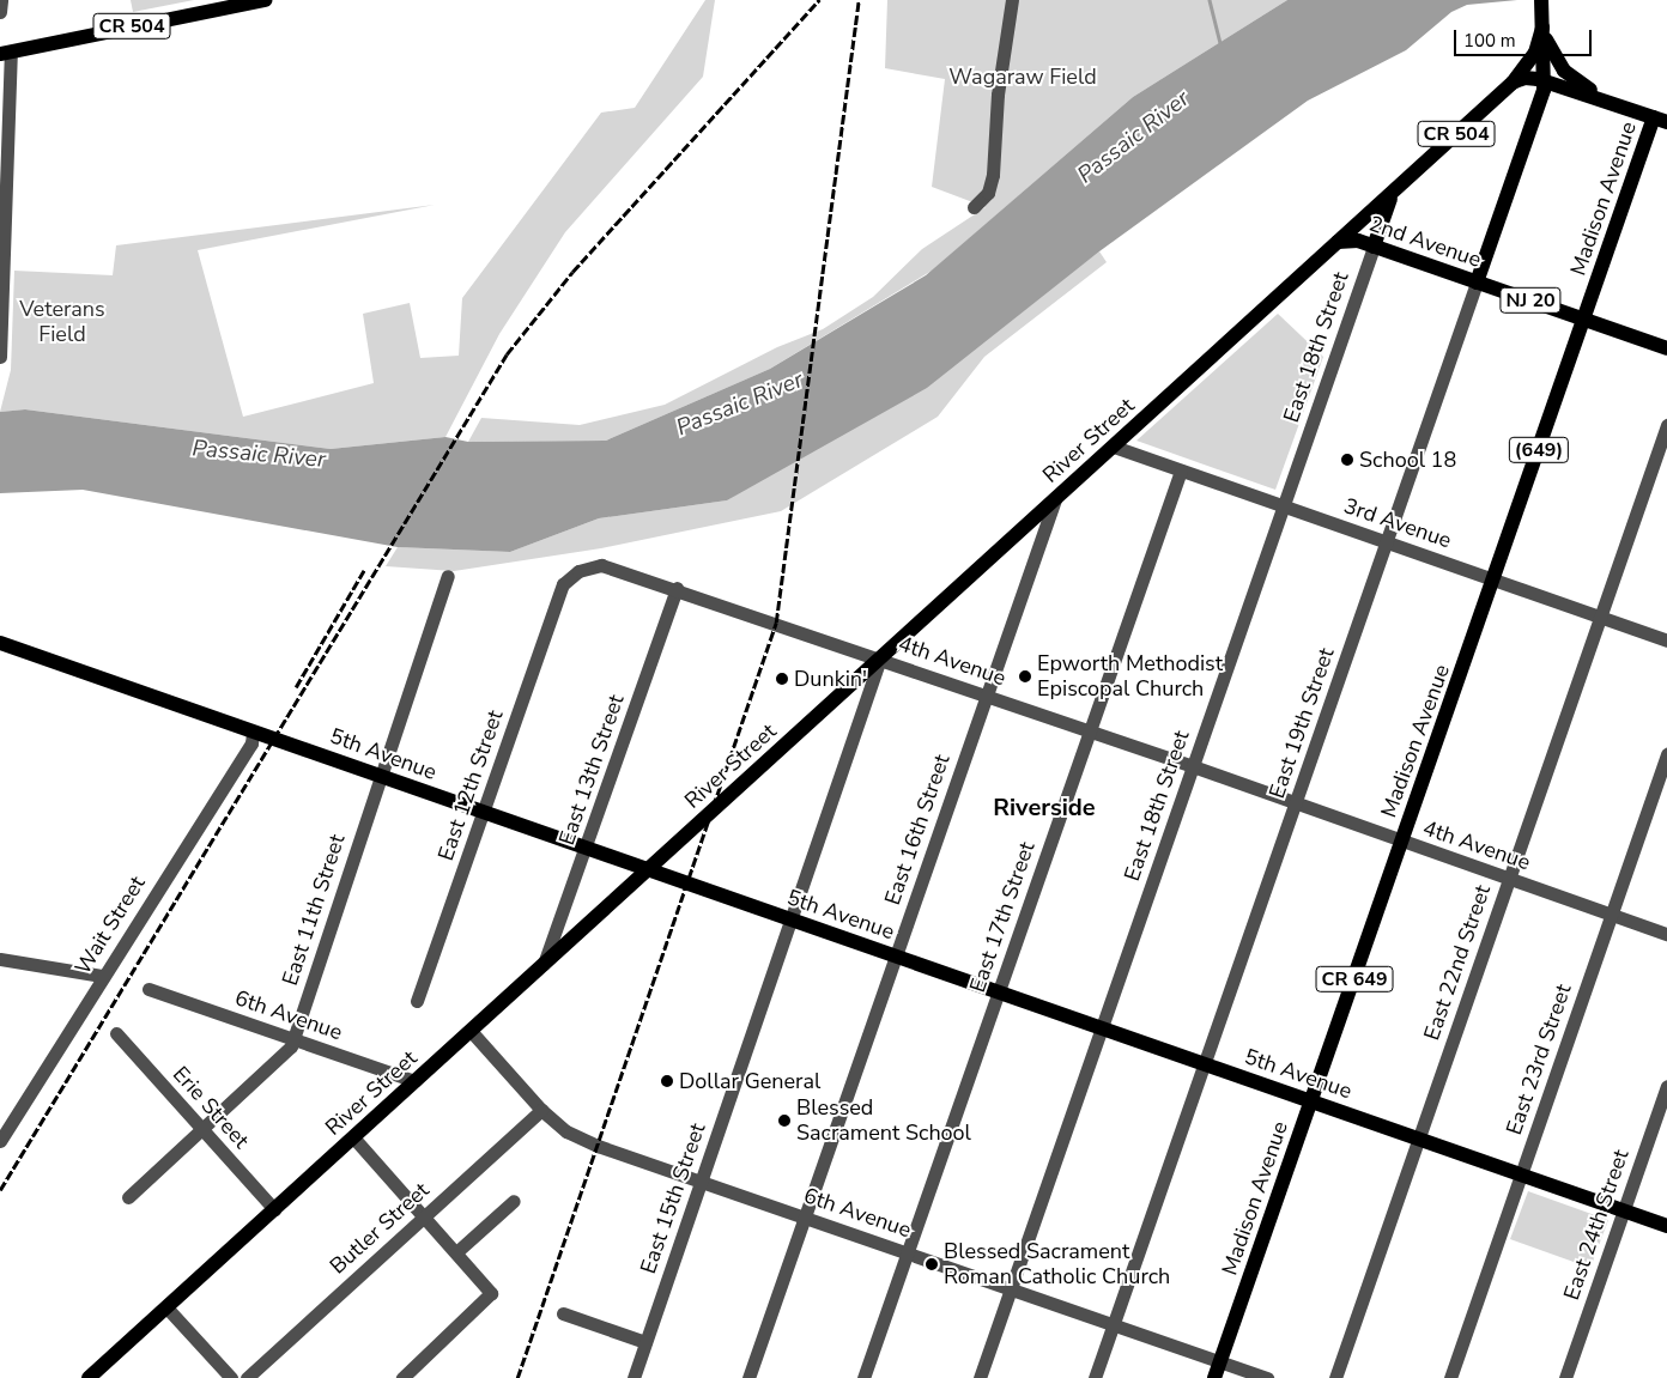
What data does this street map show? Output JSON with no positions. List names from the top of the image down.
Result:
{
  "streets": {
    "main road": [
      "CR 504",
      "Madison Avenue",
      "2nd Avenue",
      "NJ 20",
      "River Street",
      "(649)",
      "East 19th Street",
      "5th Avenue",
      "CR 649"
    ],
    "street": [
      "East 18th Street",
      "3rd Avenue",
      "4th Avenue",
      "East 13th Street",
      "East 12th Street",
      "East 16th Street",
      "East 11th Street",
      "East 17th Street",
      "Wait Street",
      "East 22nd Street",
      "6th Avenue",
      "East 23rd Street",
      "Erie Street",
      "East 15th Street",
      "East 24th Street",
      "Butler Street"
    ]
  },
  "crossings": [
    ["CR 504", "River Street"],
    ["Madison Avenue", "2nd Avenue"],
    ["Madison Avenue", "3rd Avenue"],
    ["Madison Avenue", "4th Avenue"],
    ["Madison Avenue", "5th Avenue"],
    ["Madison Avenue", "6th Avenue"],
    ["2nd Avenue", "East 18th Street"],
    ["2nd Avenue", "River Street"],
    ["2nd Avenue", "East 19th Street"],
    ["East 18th Street", "River Street"],
    ["East 18th Street", "3rd Avenue"],
    ["East 18th Street", "4th Avenue"],
    ["East 18th Street", "5th Avenue"],
    ["East 18th Street", "6th Avenue"],
    ["River Street", "3rd Avenue"],
    ["River Street", "4th Avenue"],
    ["River Street", "5th Avenue"],
    ["River Street", "East 13th Street"],
    ["River Street", "East 16th Street"],
    ["River Street", "6th Avenue"],
    ["River Street", "Erie Street"],
    ["River Street", "East 15th Street"],
    ["3rd Avenue", "East 19th Street"],
    ["3rd Avenue", "East 17th Street"],
    ["3rd Avenue", "East 22nd Street"],
    ["4th Avenue", "East 19th Street"],
    ["4th Avenue", "East 13th Street"],
    ["4th Avenue", "East 12th Street"],
    ["4th Avenue", "East 16th Street"],
    ["4th Avenue", "East 17th Street"],
    ["4th Avenue", "East 22nd Street"],
    ["4th Avenue", "East 23rd Street"],
    ["4th Avenue", "East 15th Street"],
    ["East 19th Street", "5th Avenue"],
    ["East 19th Street", "6th Avenue"],
    ["5th Avenue", "East 13th Street"],
    ["5th Avenue", "East 12th Street"],
    ["5th Avenue", "East 16th Street"],
    ["5th Avenue", "East 11th Street"],
    ["5th Avenue", "East 17th Street"],
    ["5th Avenue", "Wait Street"],
    ["5th Avenue", "East 22nd Street"],
    ["5th Avenue", "East 23rd Street"],
    ["5th Avenue", "East 15th Street"],
    ["5th Avenue", "East 24th Street"],
    ["East 16th Street", "6th Avenue"],
    ["East 11th Street", "6th Avenue"],
    ["East 11th Street", "Erie Street"],
    ["East 17th Street", "6th Avenue"],
    ["6th Avenue", "East 15th Street"],
    ["6th Avenue", "Butler Street"]
  ],
  "districts": ["Riverside"],
  "water": ["Passaic River"],
  "parks": ["Wagaraw Field", "Veterans Field"],
  "places": [
    "School 18",
    "Epworth Methodist Episcopal Church",
    "Dunkin'",
    "Dollar General",
    "Blessed Sacrament School",
    "Blessed Sacrament Roman Catholic Church"
  ],
  "scale_bar": "100 m"
}
